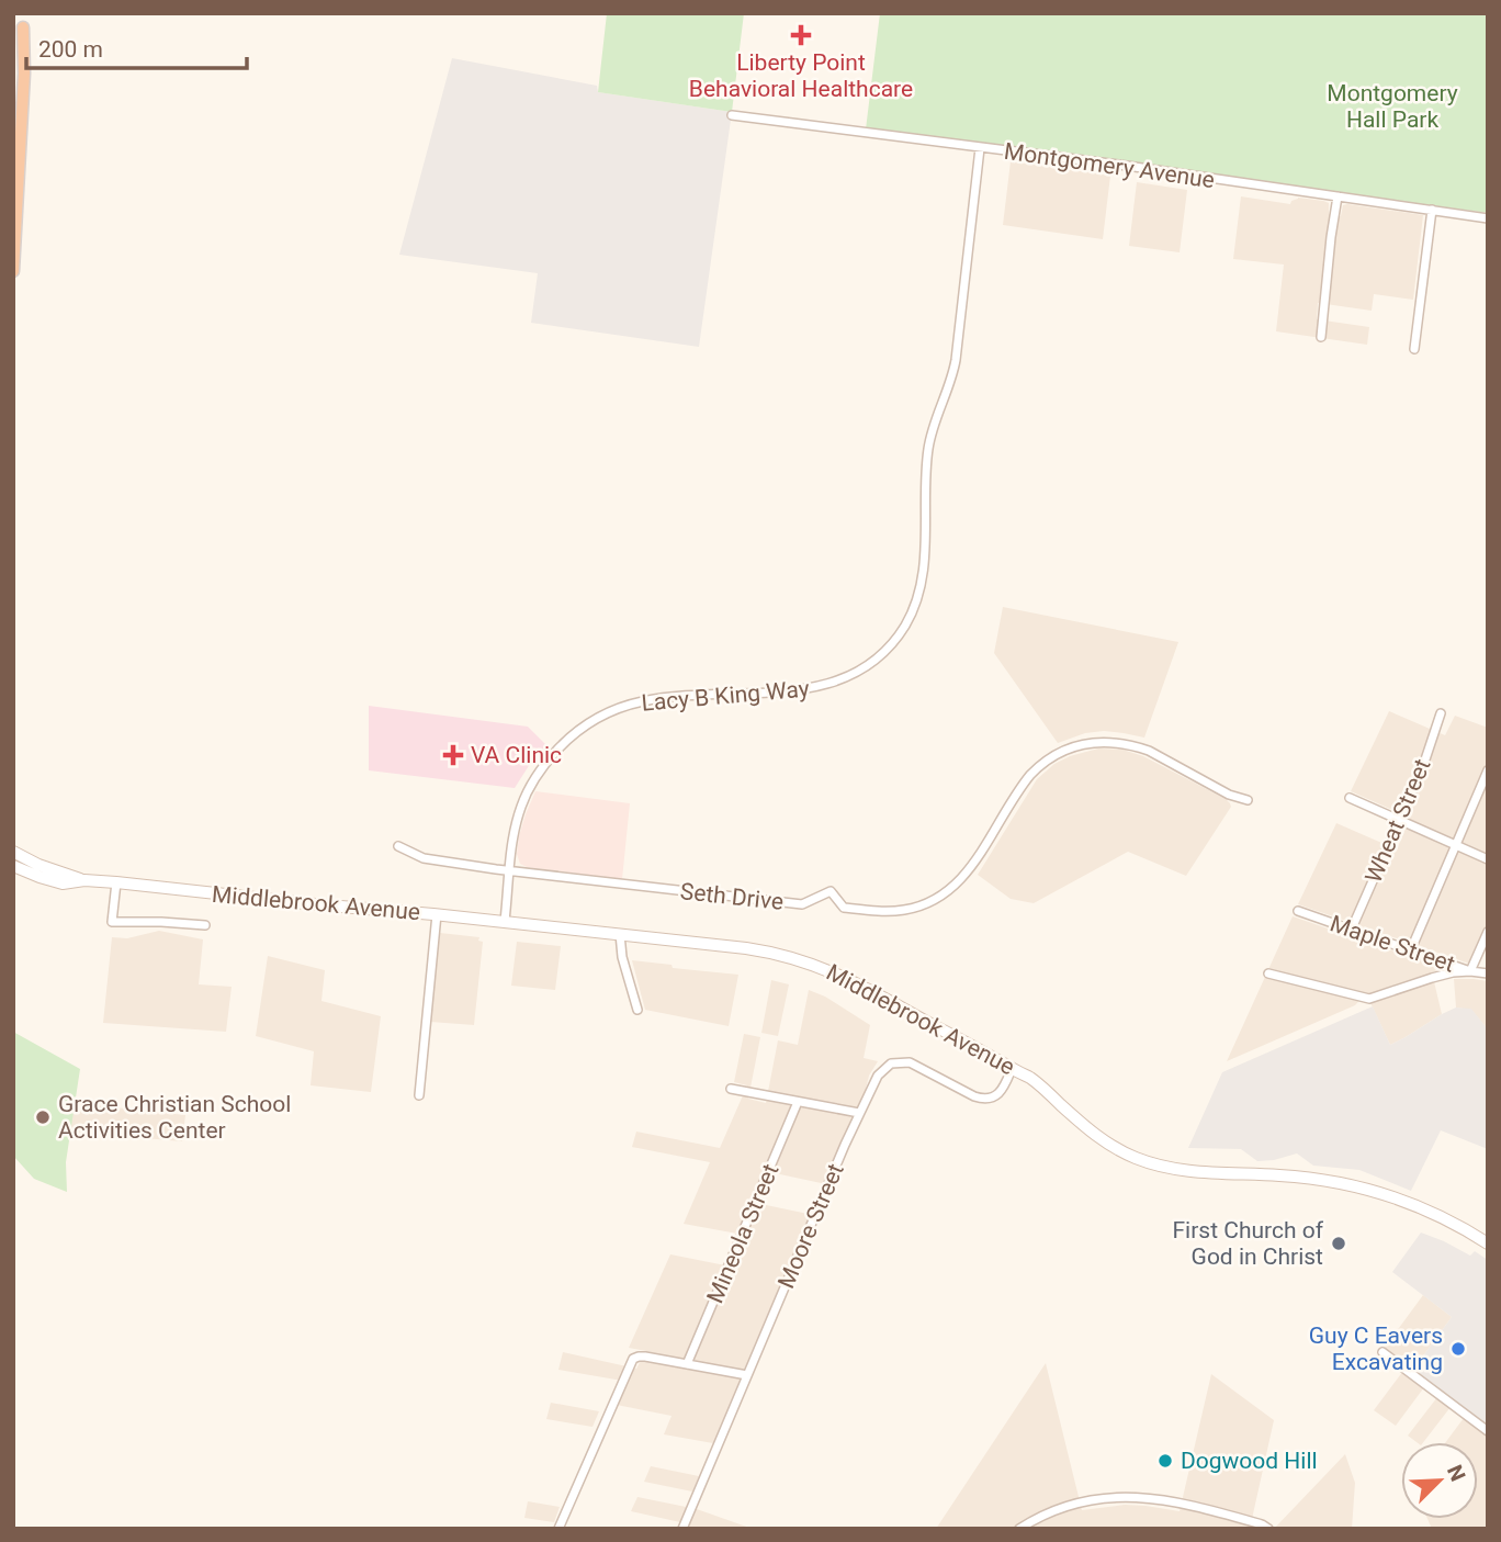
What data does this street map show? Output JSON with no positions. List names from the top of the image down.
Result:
{
  "streets": {
    "main road": ["Middlebrook Avenue"],
    "street": [
      "Montgomery Avenue",
      "Lacy B King Way",
      "Wheat Street",
      "Seth Drive",
      "Maple Street",
      "Moore Street",
      "Mineola Street"
    ]
  },
  "crossings": [
    ["Montgomery Avenue", "Lacy B King Way"],
    ["Lacy B King Way", "Seth Drive"],
    ["Lacy B King Way", "Middlebrook Avenue"],
    ["Wheat Street", "Maple Street"],
    ["Middlebrook Avenue", "Moore Street"]
  ],
  "parks": ["Montgomery Hall Park"],
  "places": {
    "health": ["Liberty Point Behavioral Healthcare", "VA Clinic"],
    "other": [
      "Grace Christian School Activities Center",
      "First Church of God in Christ",
      "Guy C Eavers Excavating",
      "Dogwood Hill"
    ]
  },
  "scale_bar": "200 m",
  "north": "top right"
}
